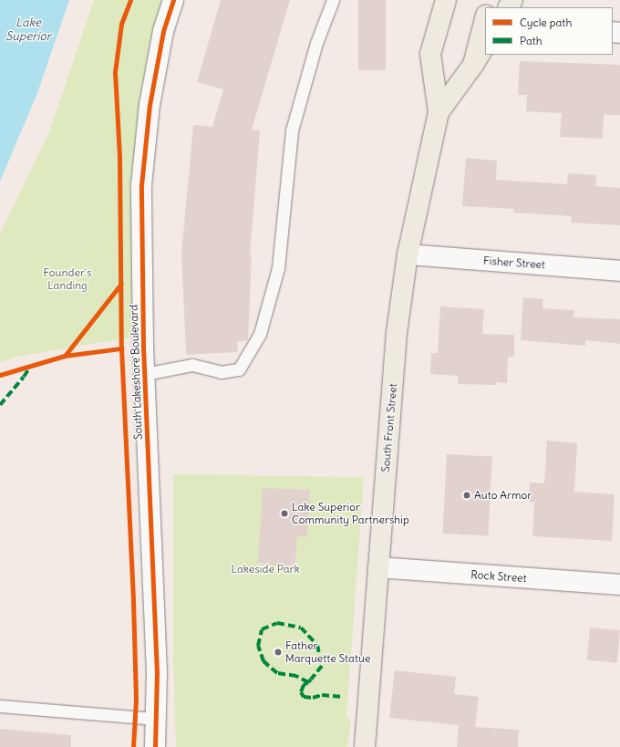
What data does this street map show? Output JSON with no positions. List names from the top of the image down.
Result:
{
  "streets": {
    "main road": ["South Front Street"],
    "street": ["Fisher Street", "South Lakeshore Boulevard", "Rock Street"]
  },
  "crossings": [
    ["Fisher Street", "South Front Street"],
    ["South Front Street", "Rock Street"]
  ],
  "water": ["Lake Superior"],
  "parks": ["Founder's Landing", "Lakeside Park"],
  "places": ["Auto Armor", "Lake Superior Community Partnership", "Father Marquette Statue"],
  "legend": ["Cycle path", "Path"]
}
